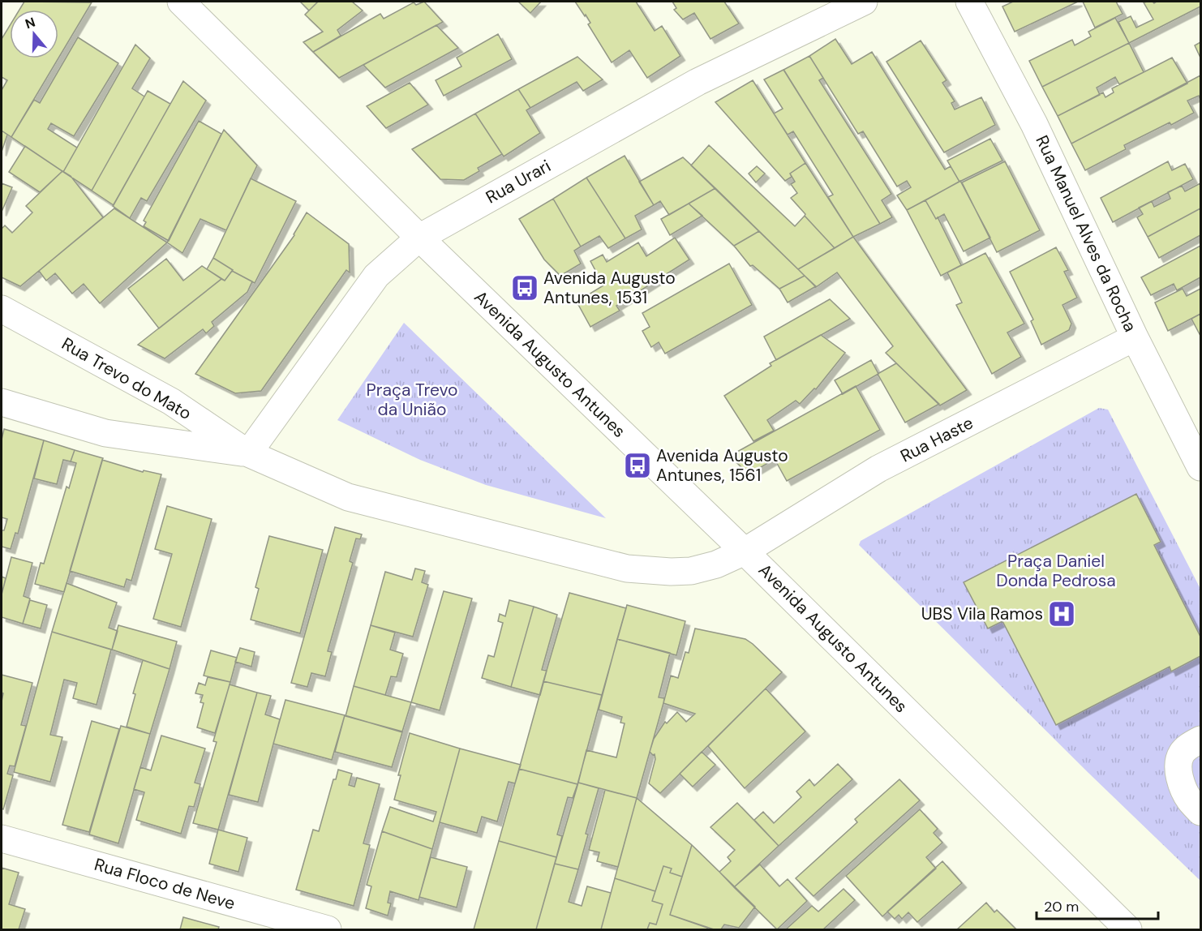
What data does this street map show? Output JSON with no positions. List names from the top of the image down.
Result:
{
  "streets": {
    "street": [
      "Rua Urari",
      "Rua Manuel Alves da Rocha",
      "Avenida Augusto Antunes",
      "Rua Trevo do Mato",
      "Rua Haste",
      "Rua Floco de Neve"
    ]
  },
  "crossings": [
    ["Rua Urari", "Avenida Augusto Antunes"],
    ["Rua Urari", "Rua Trevo do Mato"],
    ["Rua Manuel Alves da Rocha", "Rua Haste"],
    ["Avenida Augusto Antunes", "Rua Haste"]
  ],
  "parks": ["Praça Trevo da União", "Praça Daniel Donda Pedrosa"],
  "places": {
    "bus stop": ["Avenida Augusto Antunes, 1531", "Avenida Augusto Antunes, 1561"],
    "hospital": ["UBS Vila Ramos"]
  },
  "scale_bar": "20 m",
  "north": "top"
}
